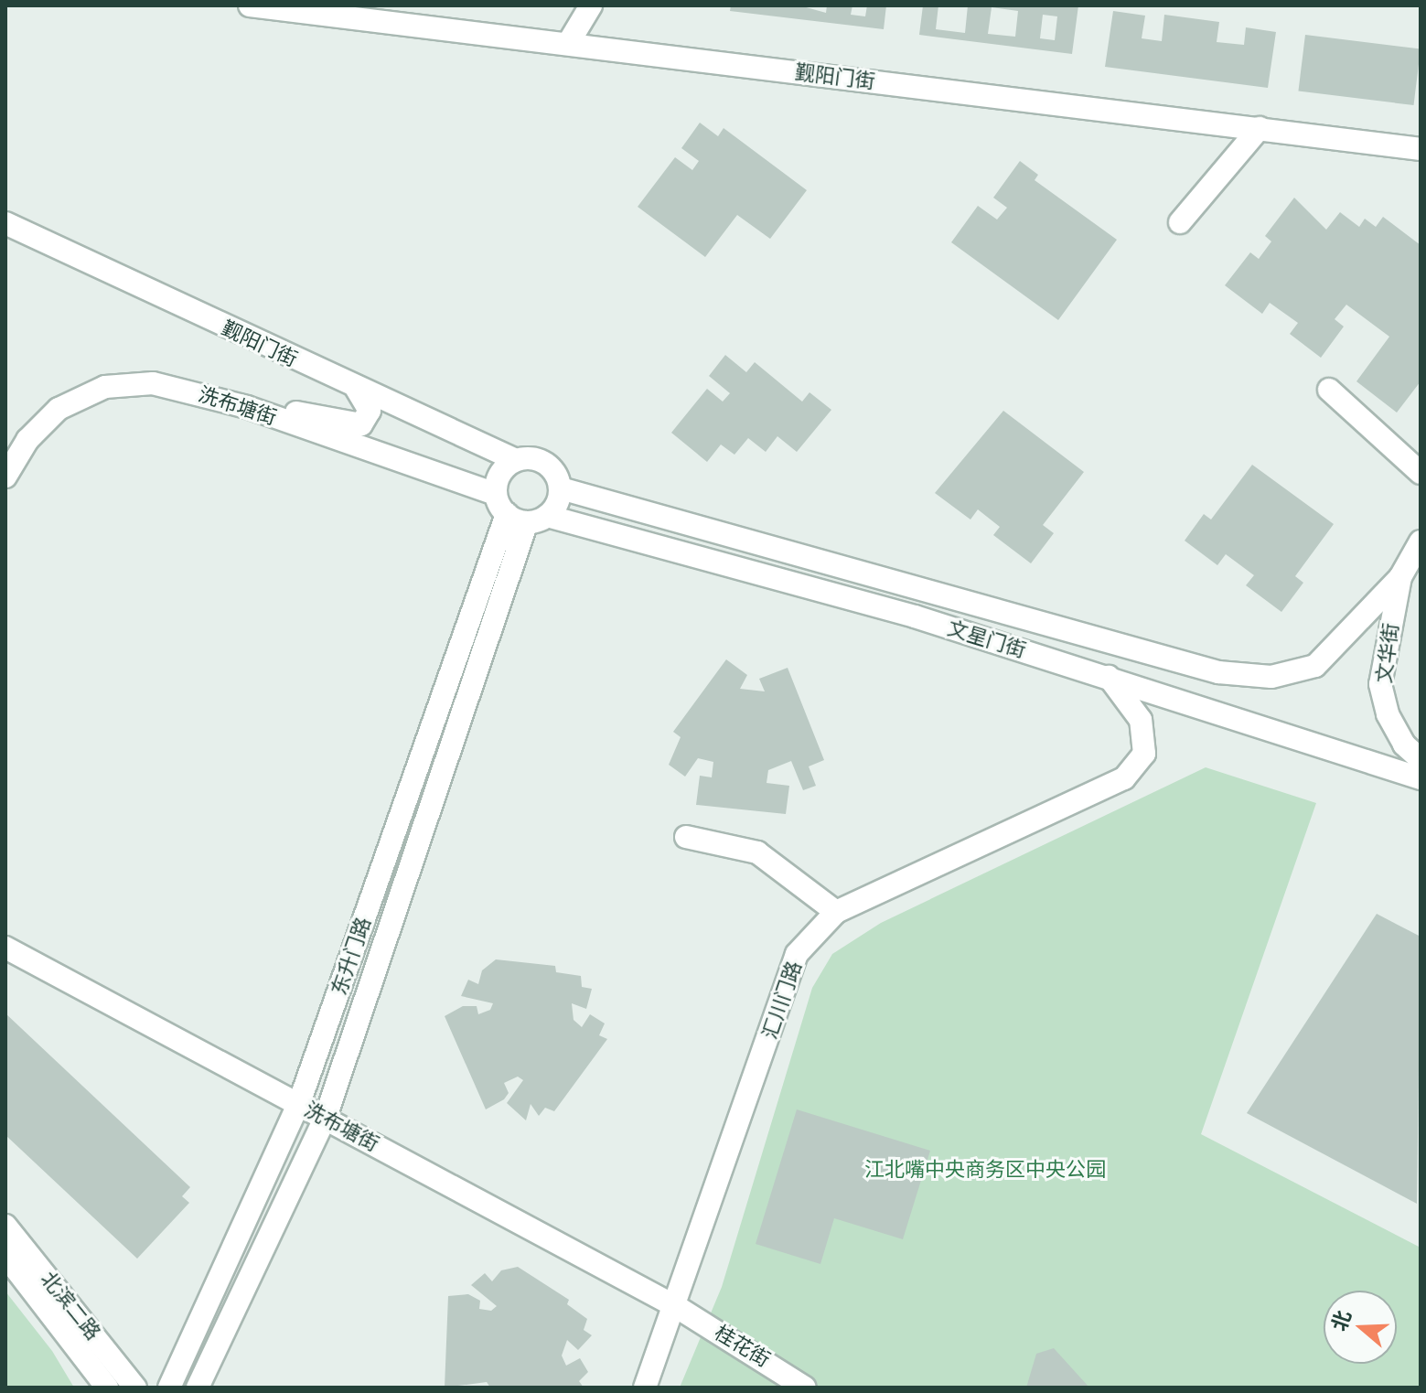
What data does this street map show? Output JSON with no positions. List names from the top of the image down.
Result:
{
  "streets": {
    "street": [
      "觐阳门街",
      "洗布塘街",
      "文星门街",
      "文华街",
      "东升门路",
      "汇川门路",
      "北滨二路",
      "桂花街"
    ]
  },
  "crossings": [
    ["觐阳门街", "文星门街"],
    ["洗布塘街", "文星门街"],
    ["洗布塘街", "东升门路"],
    ["洗布塘街", "汇川门路"],
    ["洗布塘街", "桂花街"],
    ["文星门街", "文华街"],
    ["文星门街", "东升门路"],
    ["文星门街", "汇川门路"],
    ["汇川门路", "桂花街"]
  ],
  "parks": ["江北嘴中央商务区中央公园"],
  "north": "left"
}
